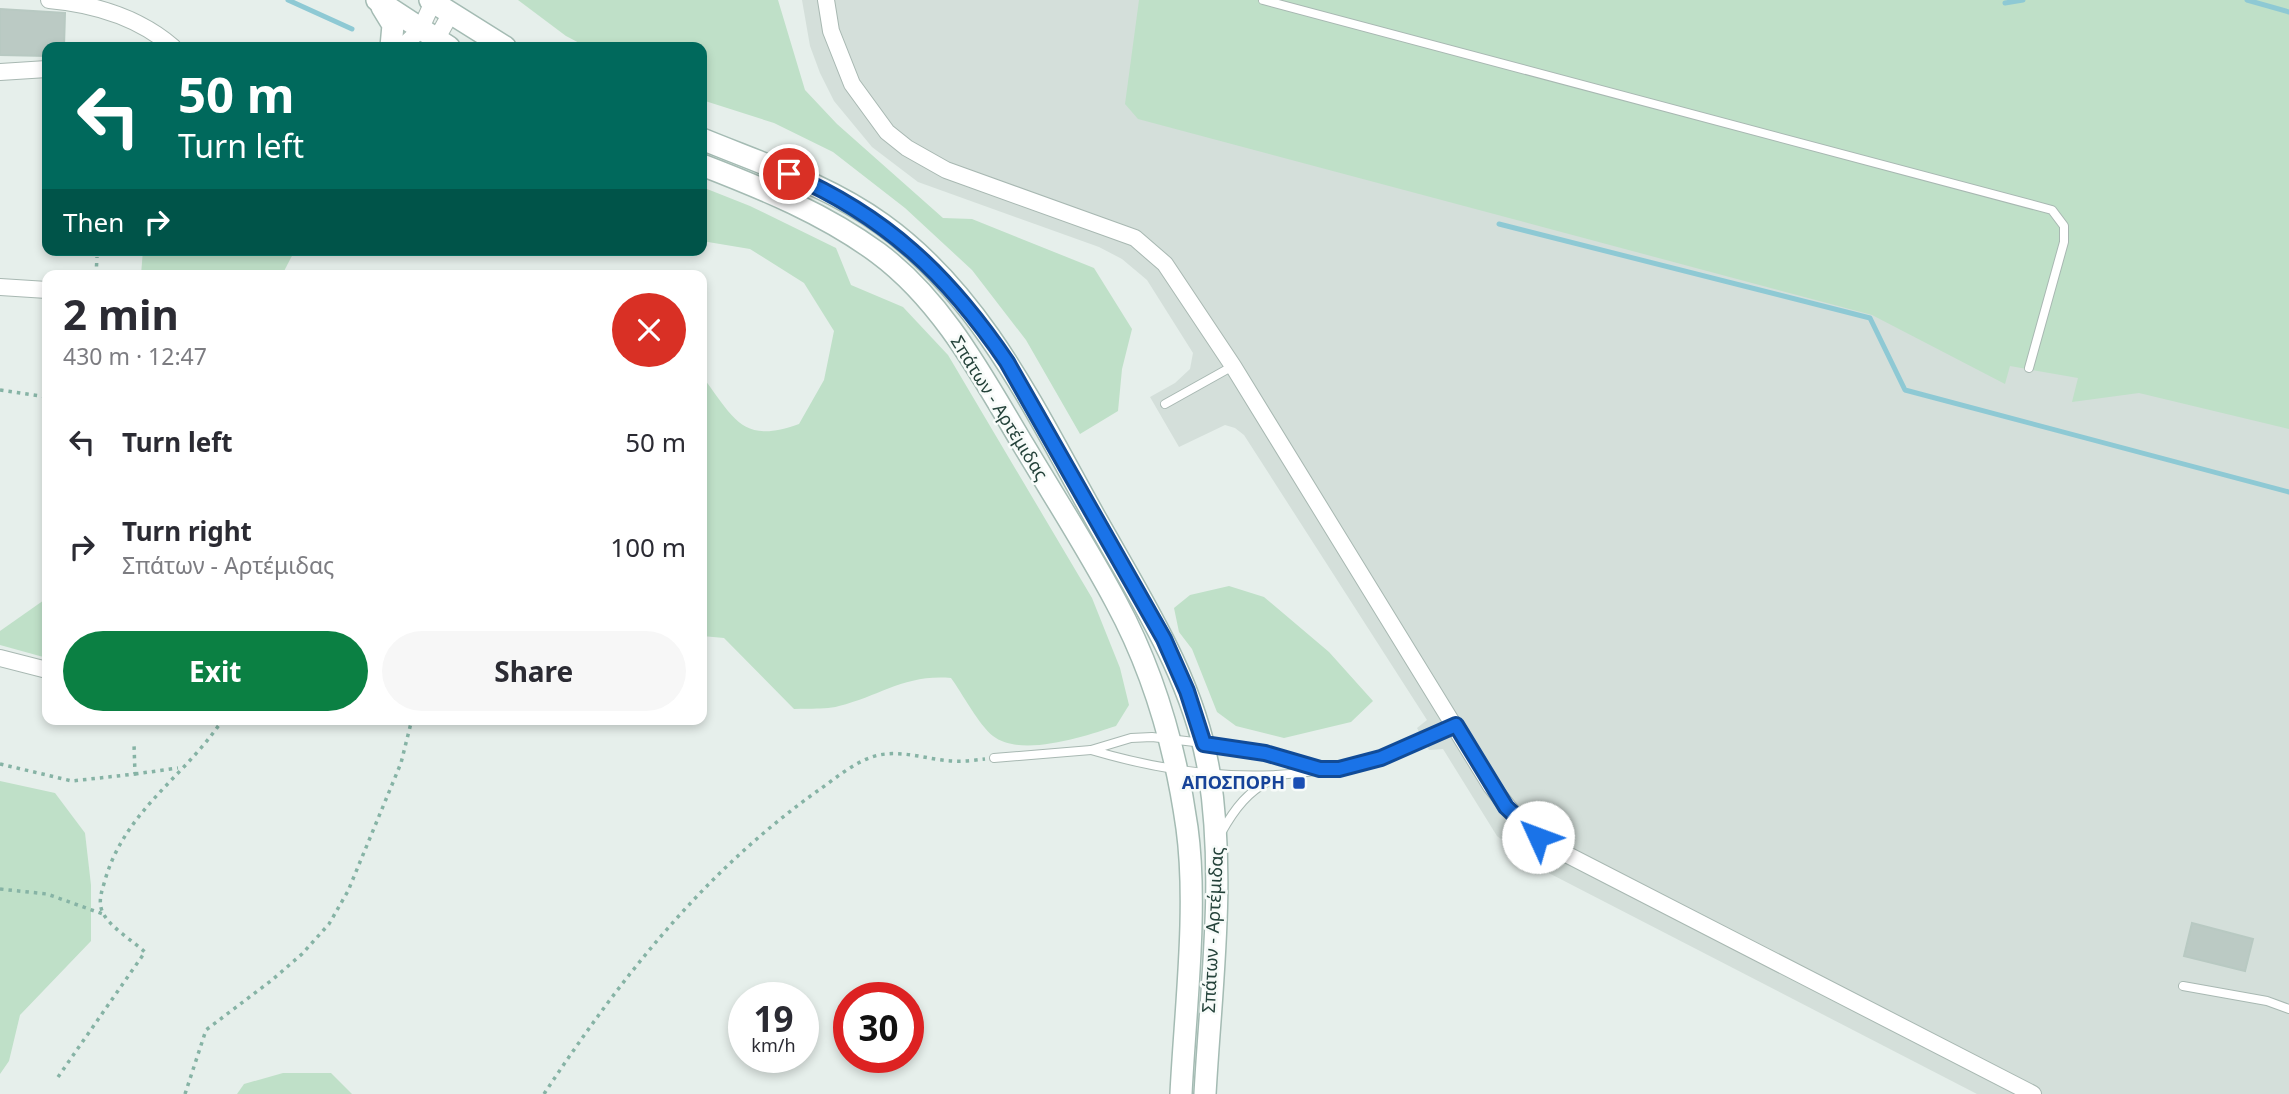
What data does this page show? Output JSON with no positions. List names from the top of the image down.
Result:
{
  "streets": {
    "main road": ["Σπάτων - Αρτέμιδας"]
  },
  "places": {
    "transit": ["ΑΠΟΣΠΟΡΗ"]
  },
  "page": {
    "turn": ["50 m", "Turn left"],
    "then": "Then",
    "heading": ["2 min", "430 m · 12:47"],
    "list": [
      {
        "name": "Turn left",
        "value": "50 m"
      },
      {
        "name": "Turn right",
        "note": "Σπάτων - Αρτέμιδας",
        "value": "100 m"
      }
    ],
    "buttons": ["Exit", "Share"],
    "speed": "19 km/h",
    "limit": "30"
  }
}
